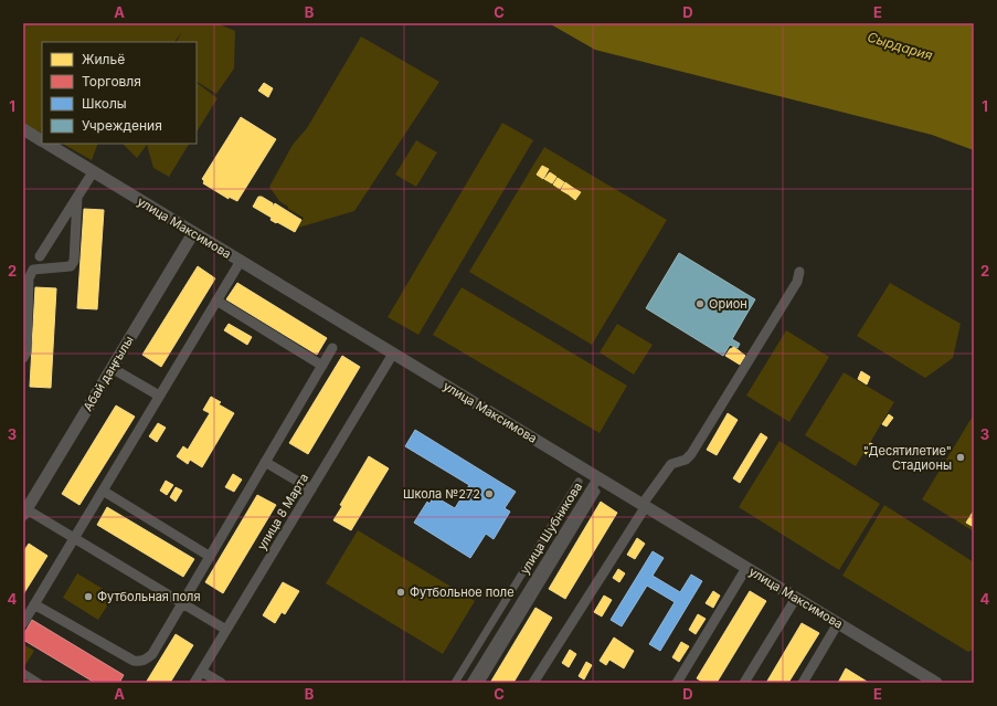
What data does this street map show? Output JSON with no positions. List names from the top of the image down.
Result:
{
  "streets": {
    "street": [
      "улица Максимова",
      "Абай даңғылы",
      "улица 8 Марта",
      "улица Шубникова"
    ]
  },
  "crossings": [
    ["улица Максимова", "Абай даңғылы"],
    ["улица Максимова", "улица 8 Марта"],
    ["улица Максимова", "улица Шубникова"]
  ],
  "water": ["Сырдария"],
  "places": [
    "Орион",
    "\"Десятилетие\" Стадионы",
    "Школа №272",
    "Футбольное поле",
    "Футбольная поля"
  ],
  "legend": [
    "Жильё",
    "Торговля",
    "Школы",
    "Учреждения"
  ],
  "grid": {
    "columns": [
      "A",
      "B",
      "C",
      "D",
      "E"
    ],
    "rows": [
      "1",
      "2",
      "3",
      "4"
    ]
  }
}
